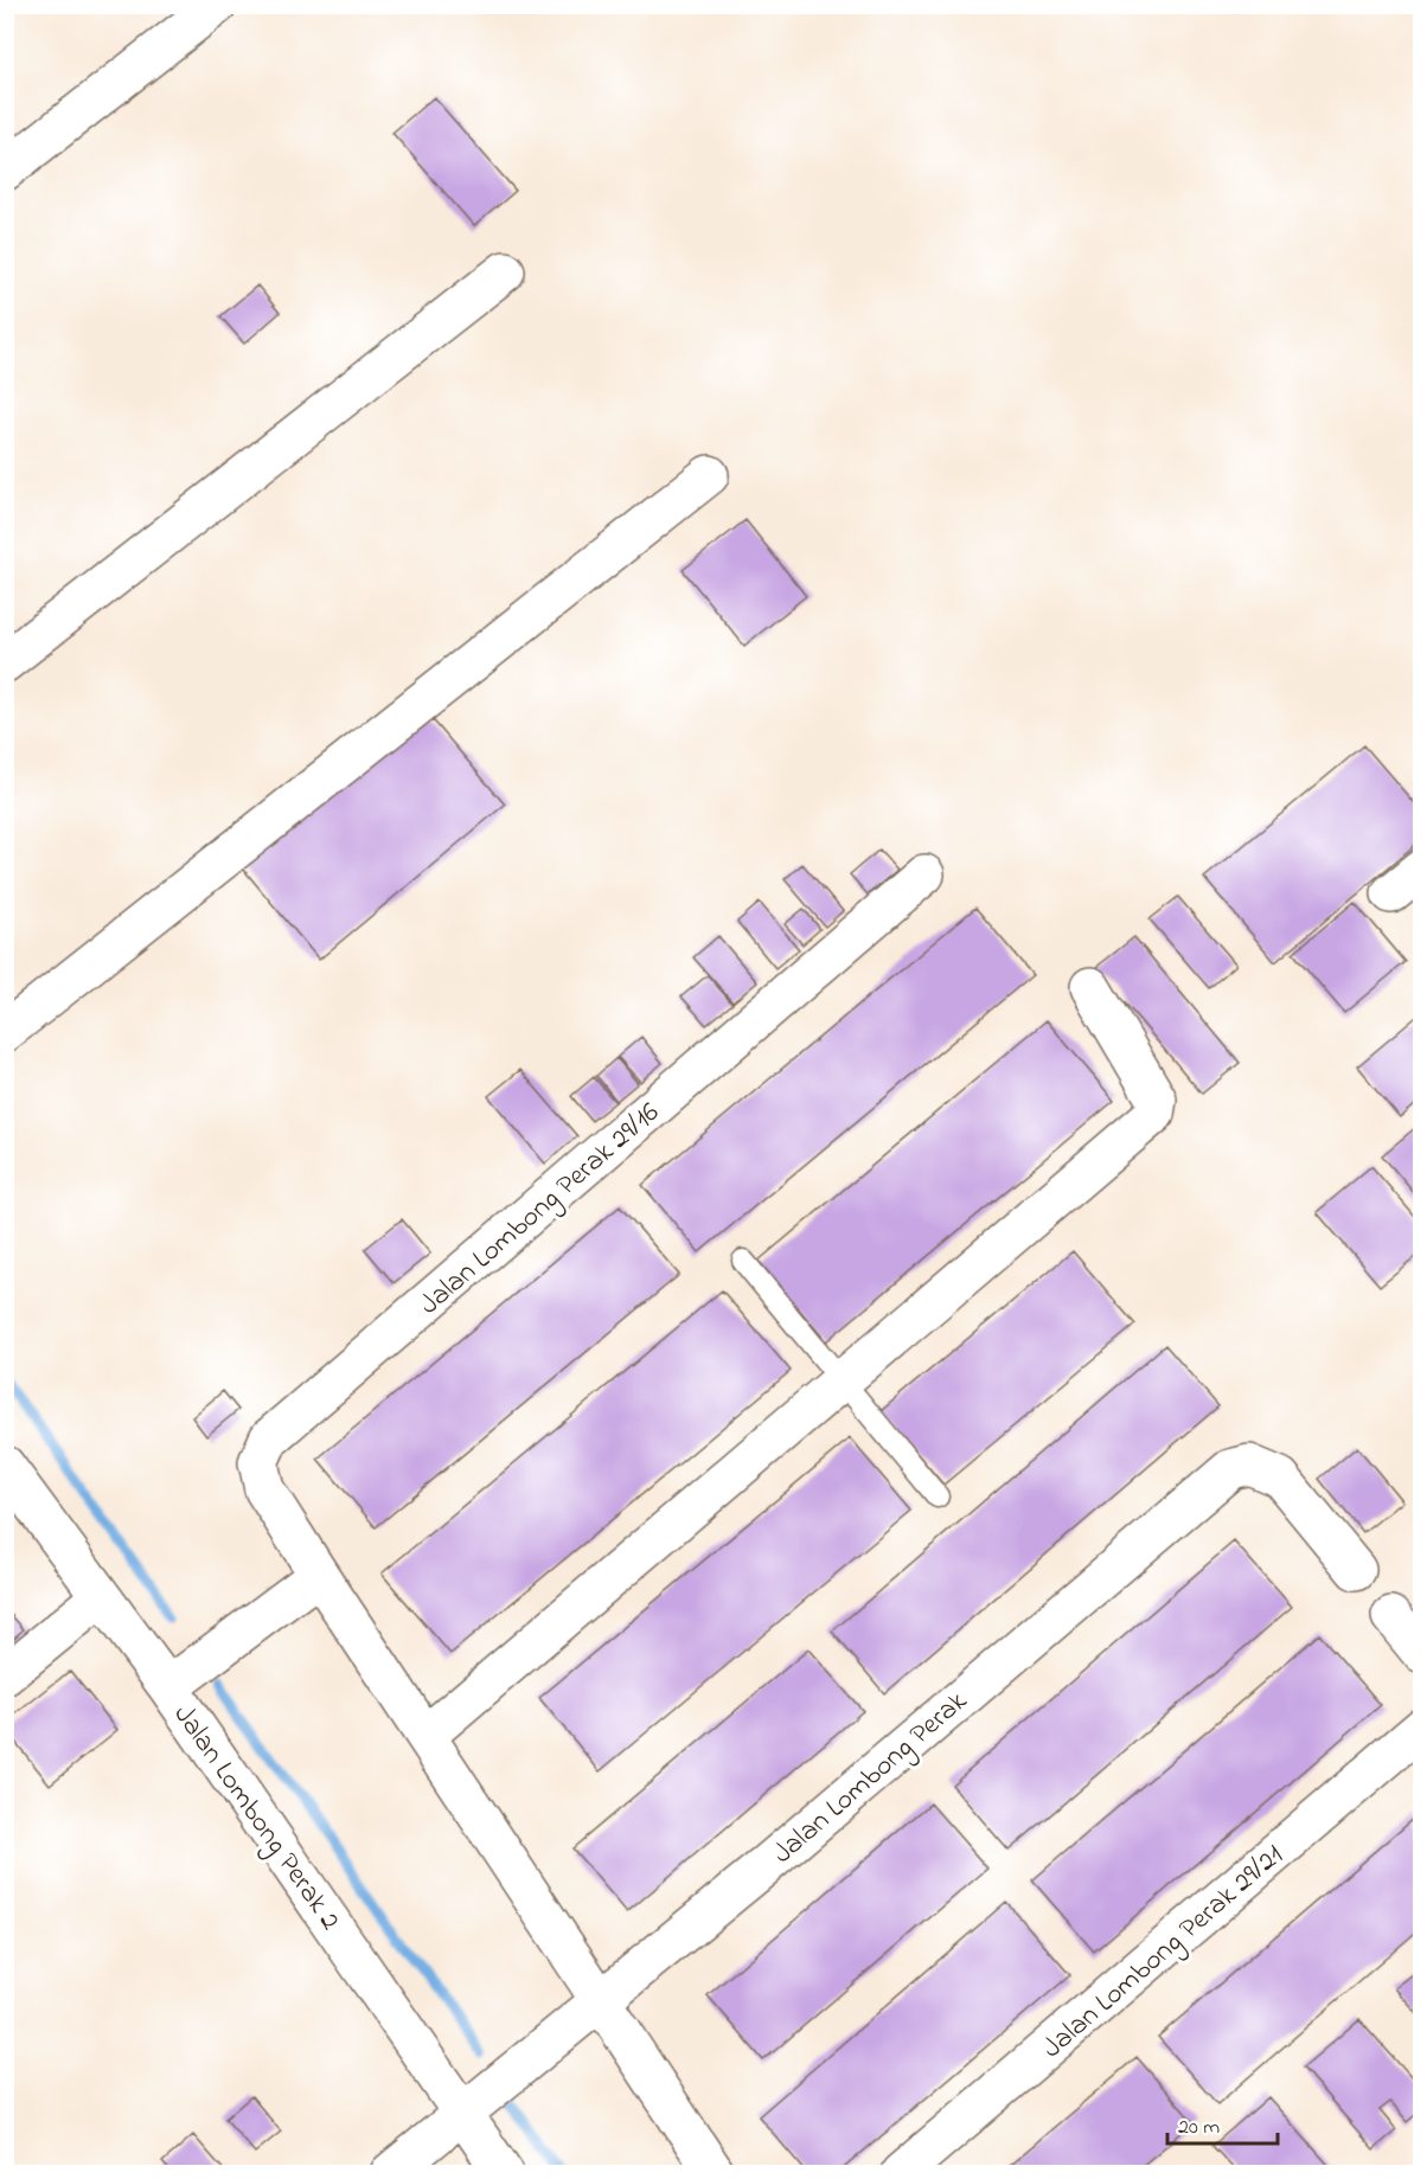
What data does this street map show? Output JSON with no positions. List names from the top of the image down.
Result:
{
  "streets": {
    "street": [
      "Jalan Lombong Perak 29/16",
      "Jalan Lombong Perak",
      "Jalan Lombong Perak 2",
      "Jalan Lombong Perak 29/21"
    ]
  },
  "crossings": [
    ["Jalan Lombong Perak 29/16", "Jalan Lombong Perak"],
    ["Jalan Lombong Perak", "Jalan Lombong Perak 2"]
  ],
  "scale_bar": "20 m"
}
